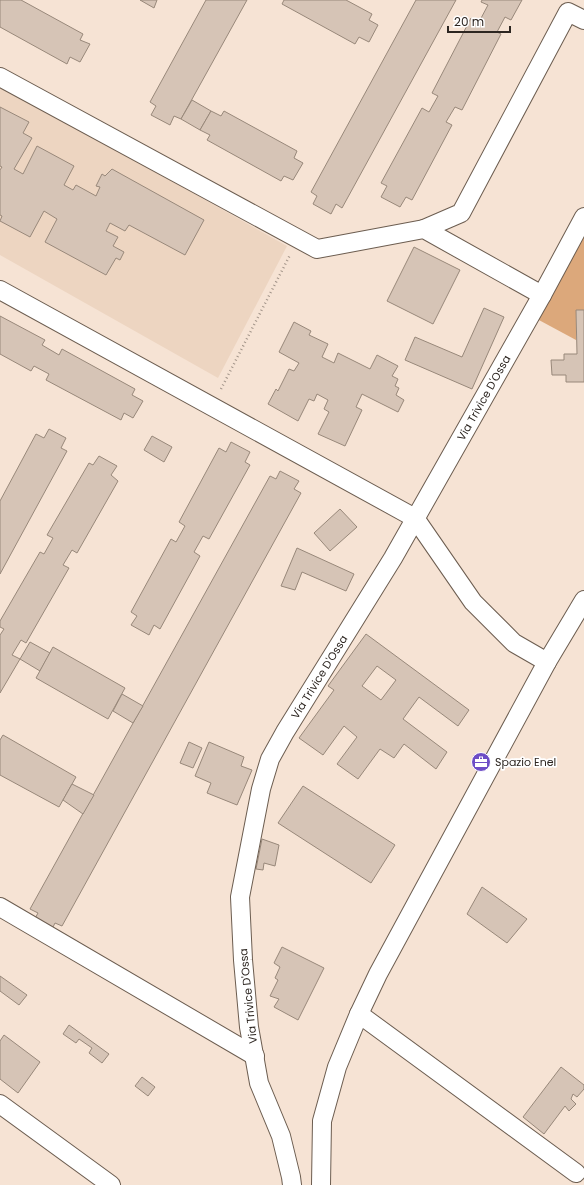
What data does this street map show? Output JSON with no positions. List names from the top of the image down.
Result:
{
  "streets": {
    "street": ["Via Trivice D'Ossa"]
  },
  "places": {
    "office": ["Spazio Enel"]
  },
  "scale_bar": "20 m"
}
